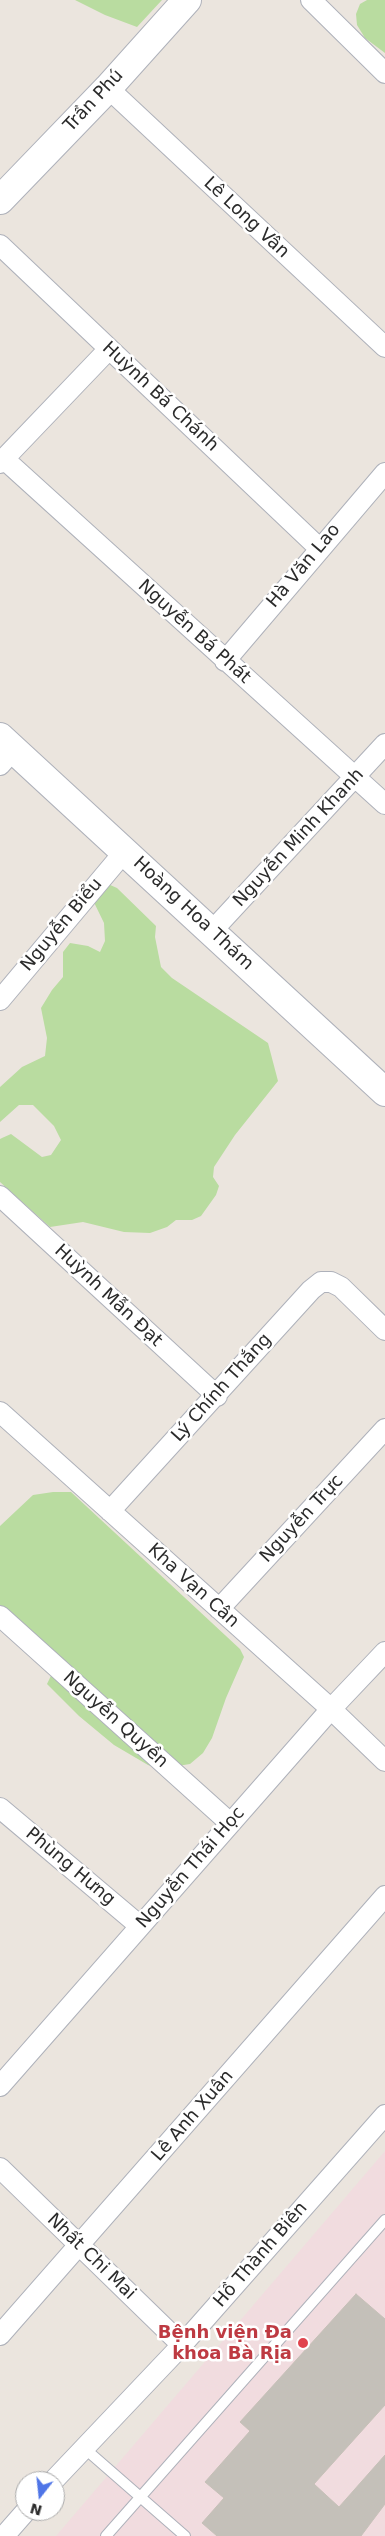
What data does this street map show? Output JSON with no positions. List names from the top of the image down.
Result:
{
  "streets": {
    "street": [
      "Trần Phú",
      "Lê Long Vân",
      "Huỳnh Bá Chánh",
      "Hà Văn Lao",
      "Nguyễn Bá Phát",
      "Nguyễn Minh Khanh",
      "Hoàng Hoa Thám",
      "Nguyễn Biểu",
      "Huỳnh Mẫn Đạt",
      "Lý Chính Thắng",
      "Nguyễn Trực",
      "Kha Vạn Cân",
      "Nguyễn Quyền",
      "Phùng Hưng",
      "Nguyễn Thái Học",
      "Lê Anh Xuân",
      "Hồ Thành Biên",
      "Nhất Chi Mai"
    ]
  },
  "crossings": [
    ["Trần Phú", "Lê Long Vân"],
    ["Huỳnh Bá Chánh", "Hà Văn Lao"],
    ["Hà Văn Lao", "Nguyễn Bá Phát"],
    ["Nguyễn Bá Phát", "Nguyễn Minh Khanh"],
    ["Nguyễn Minh Khanh", "Hoàng Hoa Thám"],
    ["Hoàng Hoa Thám", "Nguyễn Biểu"],
    ["Huỳnh Mẫn Đạt", "Lý Chính Thắng"],
    ["Lý Chính Thắng", "Kha Vạn Cân"],
    ["Nguyễn Trực", "Kha Vạn Cân"],
    ["Kha Vạn Cân", "Nguyễn Thái Học"],
    ["Nguyễn Quyền", "Nguyễn Thái Học"],
    ["Phùng Hưng", "Nguyễn Thái Học"],
    ["Lê Anh Xuân", "Nhất Chi Mai"],
    ["Hồ Thành Biên", "Nhất Chi Mai"]
  ],
  "places": ["Bệnh viện Đa khoa Bà Rịa"],
  "north": "bottom"
}
